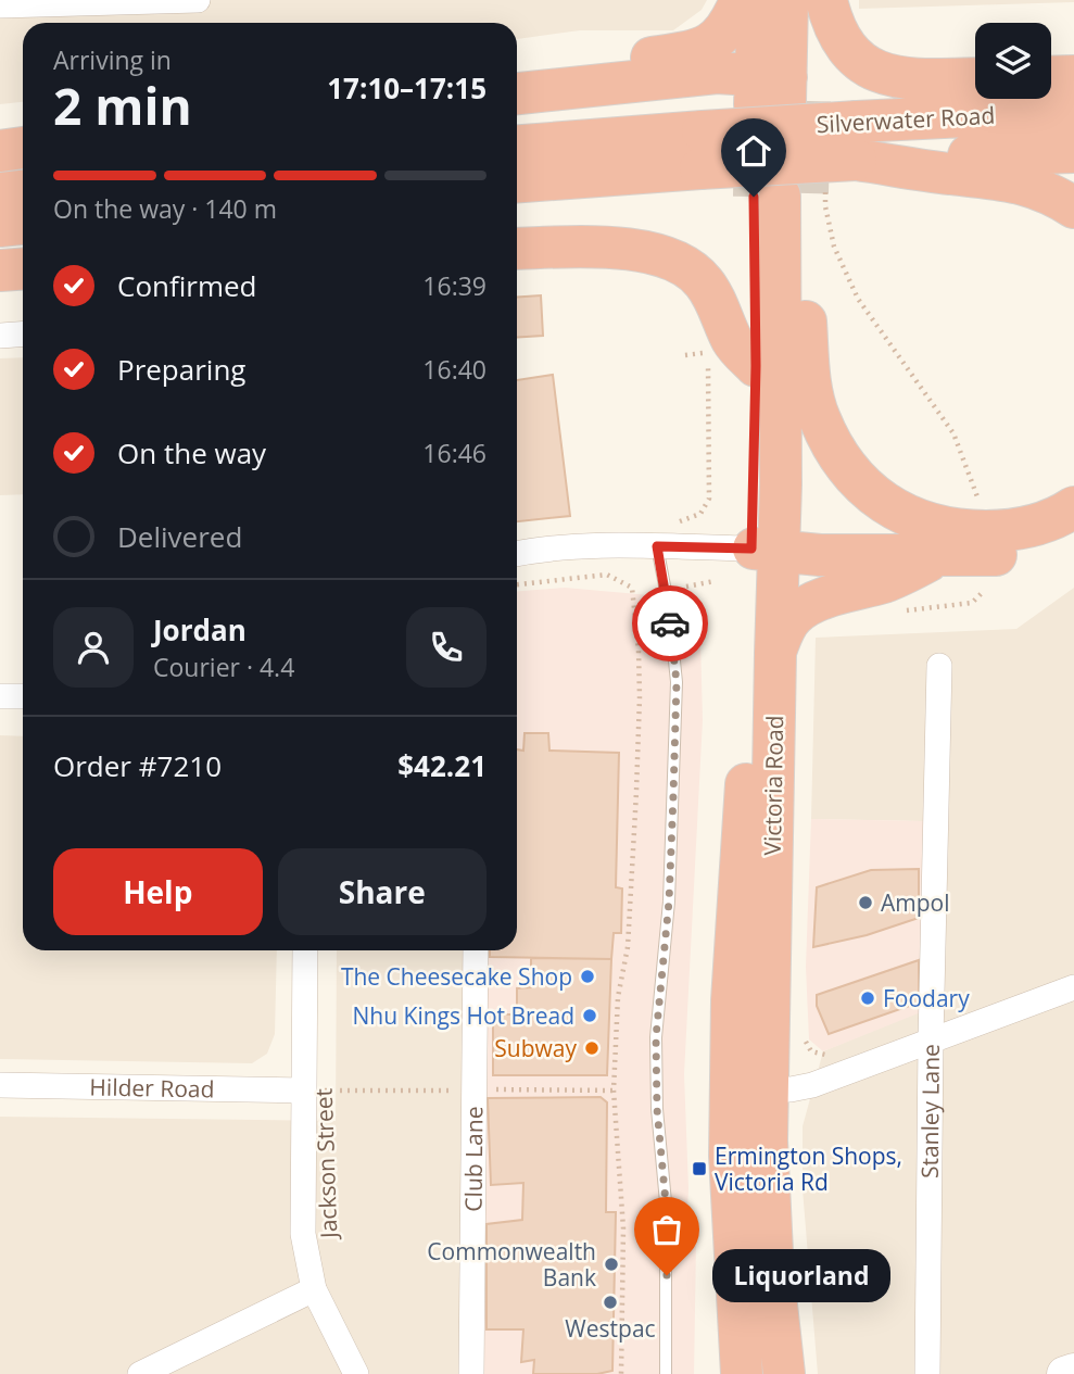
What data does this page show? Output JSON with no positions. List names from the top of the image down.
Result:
{
  "streets": {
    "highway": ["Silverwater Road", "Victoria Road"],
    "street": [
      "Hilder Road",
      "Stanley Lane",
      "Club Lane",
      "Jackson Street"
    ]
  },
  "crossings": [
    ["Silverwater Road", "Victoria Road"],
    ["Hilder Road", "Jackson Street"]
  ],
  "places": {
    "other": [
      "Ampol",
      "The Cheesecake Shop",
      "Foodary",
      "Nhu Kings Hot Bread",
      "Subway",
      "Commonwealth Bank",
      "Liquorland",
      "Westpac"
    ],
    "transit": ["Ermington Shops, Victoria Rd"]
  },
  "page": {
    "heading": ["2 min", "Arriving in", "17:10–17:15"],
    "panel": [
      "Jordan",
      "Courier · 4.4",
      "Order #7210",
      "$42.21"
    ],
    "bar": "On the way · 140 m",
    "list": [
      ["Confirmed", "16:39"],
      ["Preparing", "16:40"],
      ["On the way", "16:46"],
      "Delivered"
    ],
    "buttons": ["Help", "Share"],
    "bubble": "Liquorland"
  }
}
